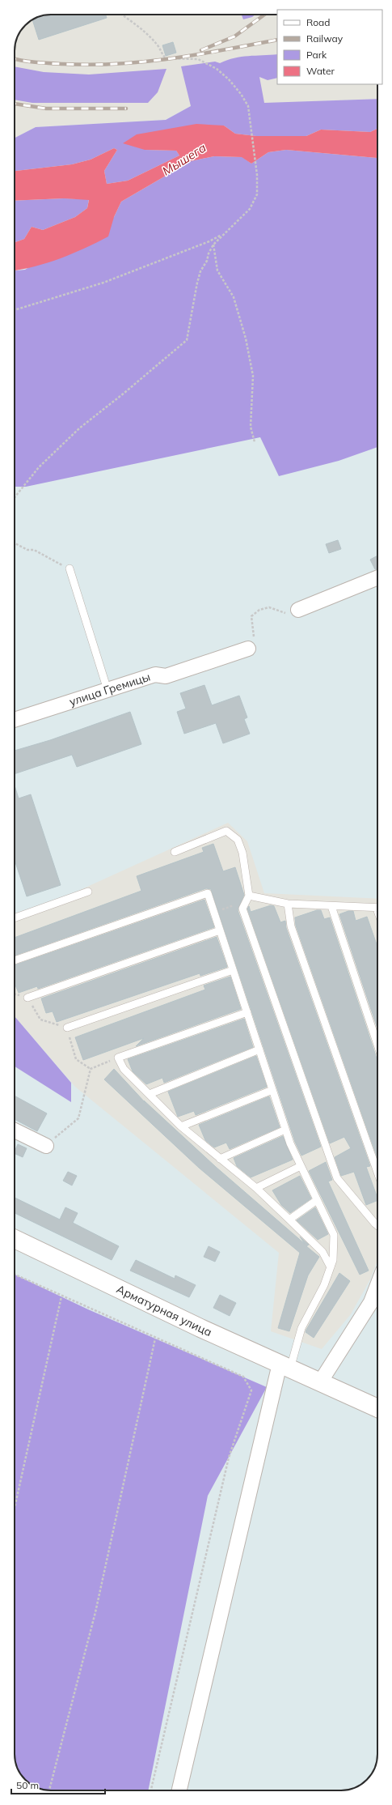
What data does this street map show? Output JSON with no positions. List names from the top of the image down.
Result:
{
  "streets": {
    "street": ["улица Гремицы", "Арматурная улица"]
  },
  "water": ["Мышега"],
  "legend": [
    "Road",
    "Railway",
    "Park",
    "Water"
  ],
  "scale_bar": "50 m"
}
